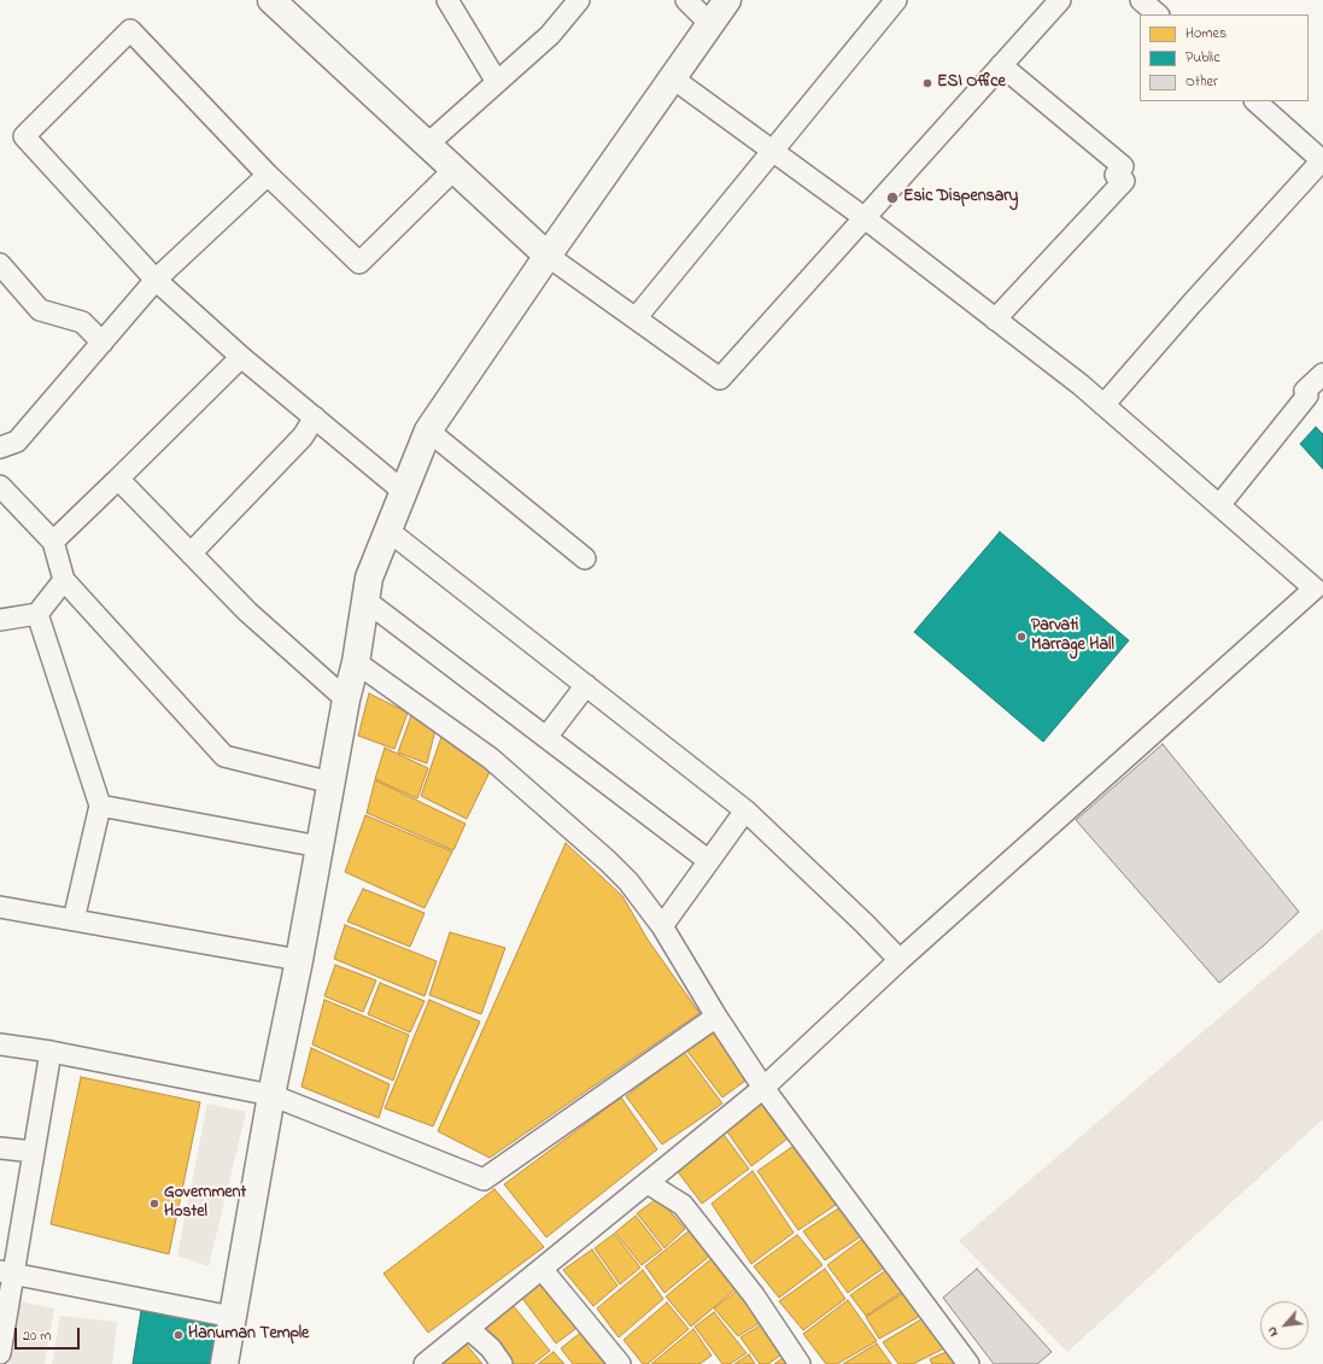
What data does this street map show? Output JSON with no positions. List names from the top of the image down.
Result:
{
  "places": [
    "ESI Office",
    "Esic Dispensary",
    "Parvati Marrage Hall",
    "Government Hostel",
    "Hanuman Temple"
  ],
  "legend": ["Homes", "Public", "Other"],
  "scale_bar": "20 m",
  "north": "bottom left"
}
